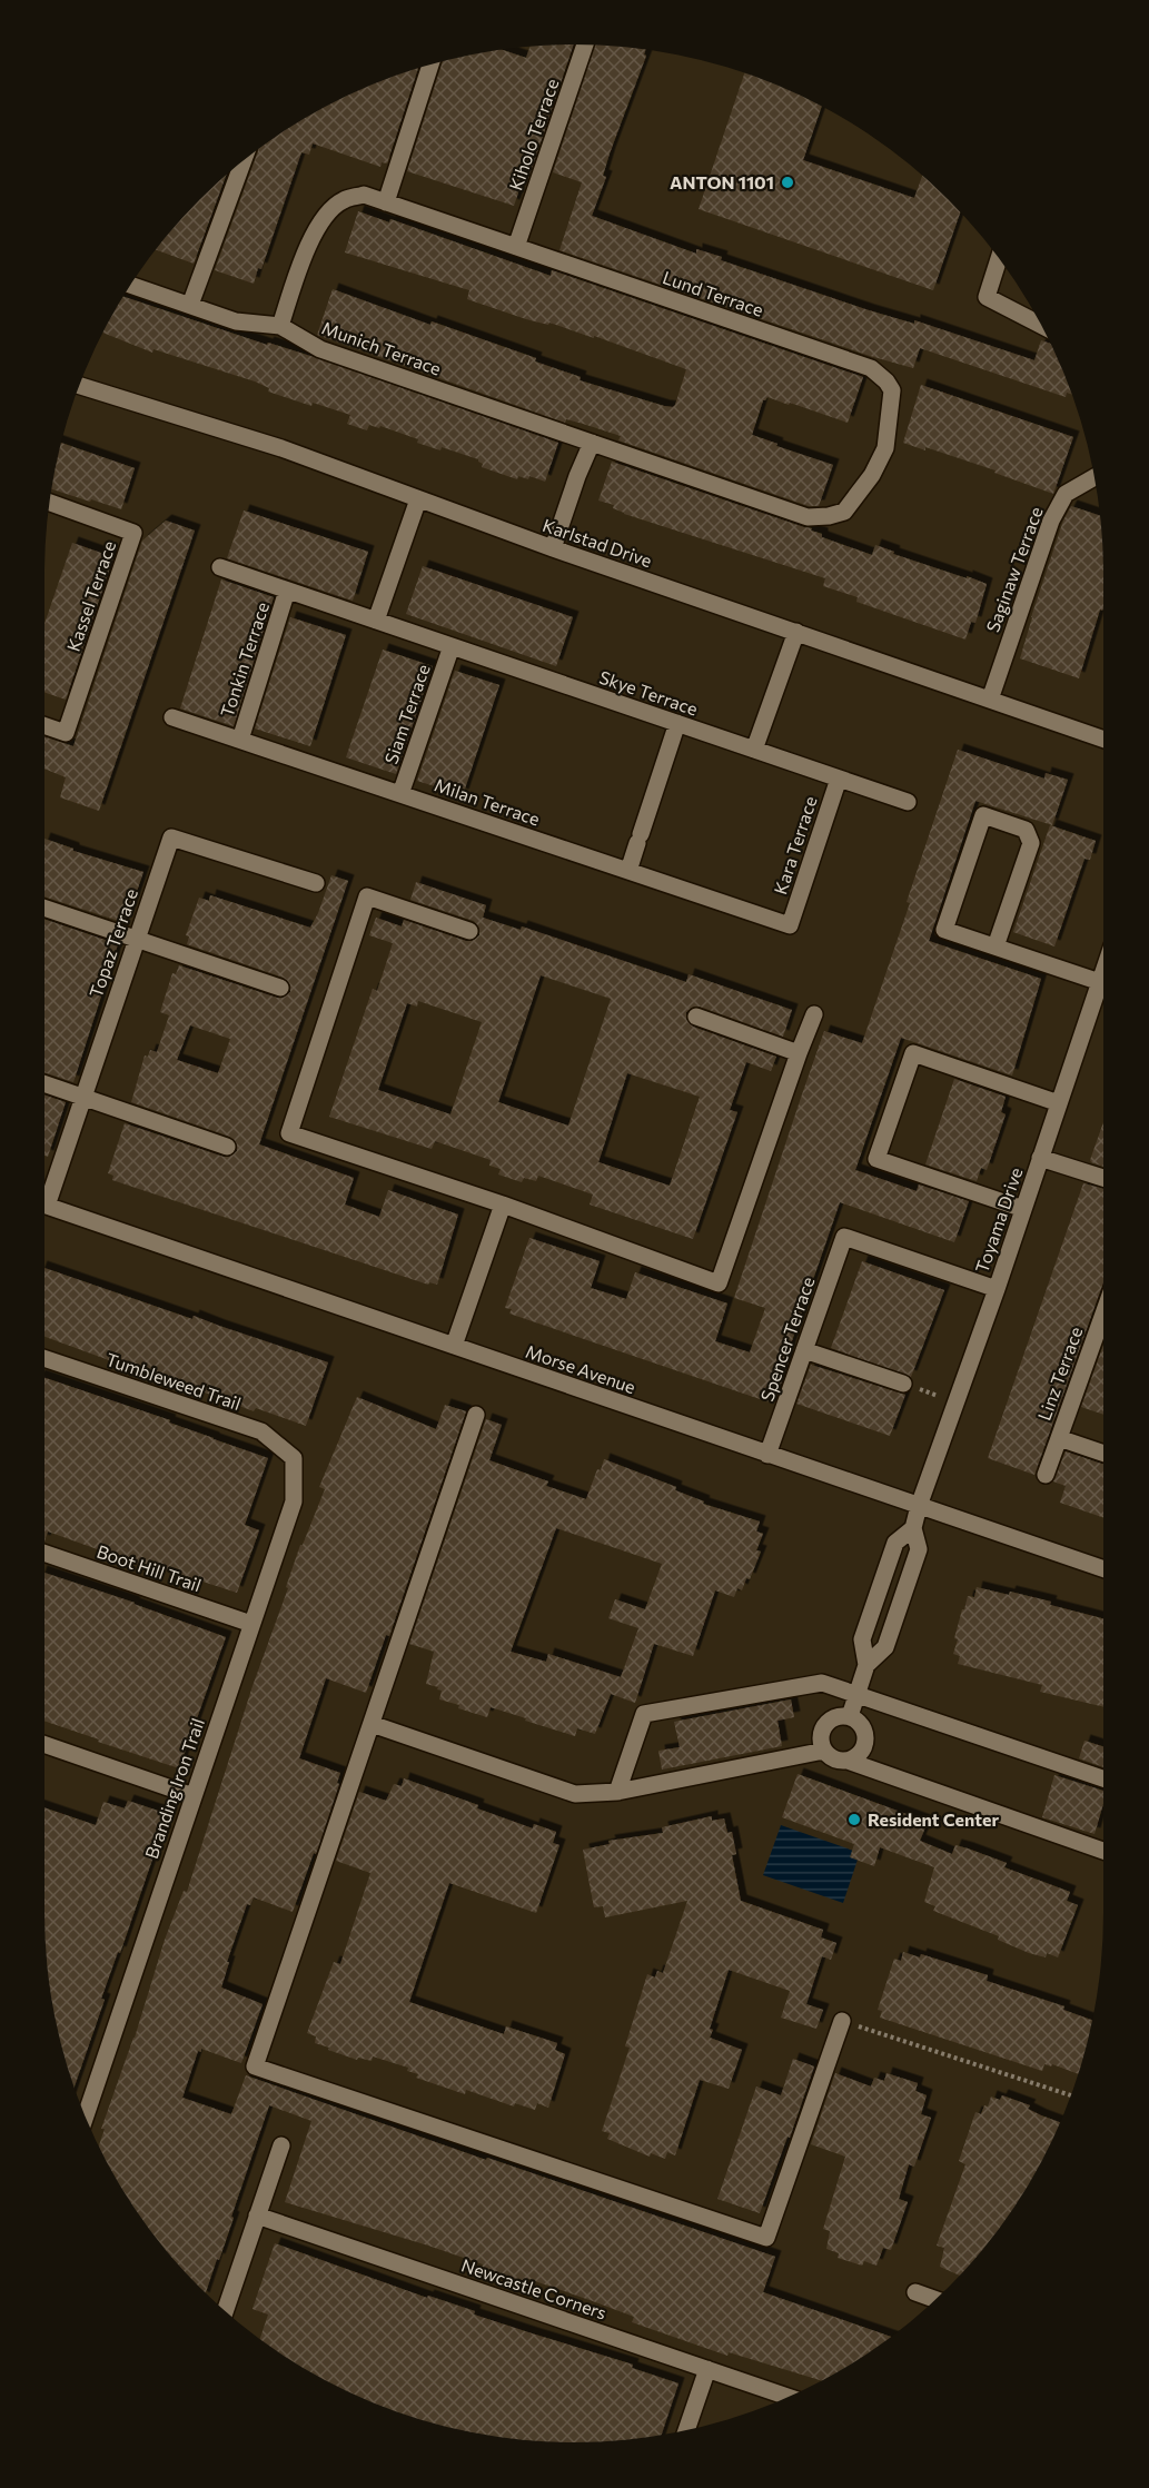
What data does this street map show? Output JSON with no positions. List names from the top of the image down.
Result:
{
  "streets": {
    "street": [
      "Kiholo Terrace",
      "Lund Terrace",
      "Munich Terrace",
      "Karlstad Drive",
      "Saginaw Terrace",
      "Kassel Terrace",
      "Tonkin Terrace",
      "Skye Terrace",
      "Siam Terrace",
      "Milan Terrace",
      "Kara Terrace",
      "Topaz Terrace",
      "Toyama Drive",
      "Spencer Terrace",
      "Morse Avenue",
      "Linz Terrace",
      "Tumbleweed Trail",
      "Boot Hill Trail",
      "Branding Iron Trail",
      "Newcastle Corners"
    ]
  },
  "crossings": [
    ["Kiholo Terrace", "Lund Terrace"],
    ["Lund Terrace", "Munich Terrace"],
    ["Karlstad Drive", "Saginaw Terrace"],
    ["Tonkin Terrace", "Skye Terrace"],
    ["Tonkin Terrace", "Milan Terrace"],
    ["Skye Terrace", "Siam Terrace"],
    ["Skye Terrace", "Kara Terrace"],
    ["Siam Terrace", "Milan Terrace"],
    ["Milan Terrace", "Kara Terrace"],
    ["Toyama Drive", "Spencer Terrace"],
    ["Toyama Drive", "Morse Avenue"],
    ["Spencer Terrace", "Morse Avenue"],
    ["Tumbleweed Trail", "Branding Iron Trail"],
    ["Boot Hill Trail", "Branding Iron Trail"]
  ],
  "places": ["ANTON 1101", "Resident Center"]
}
